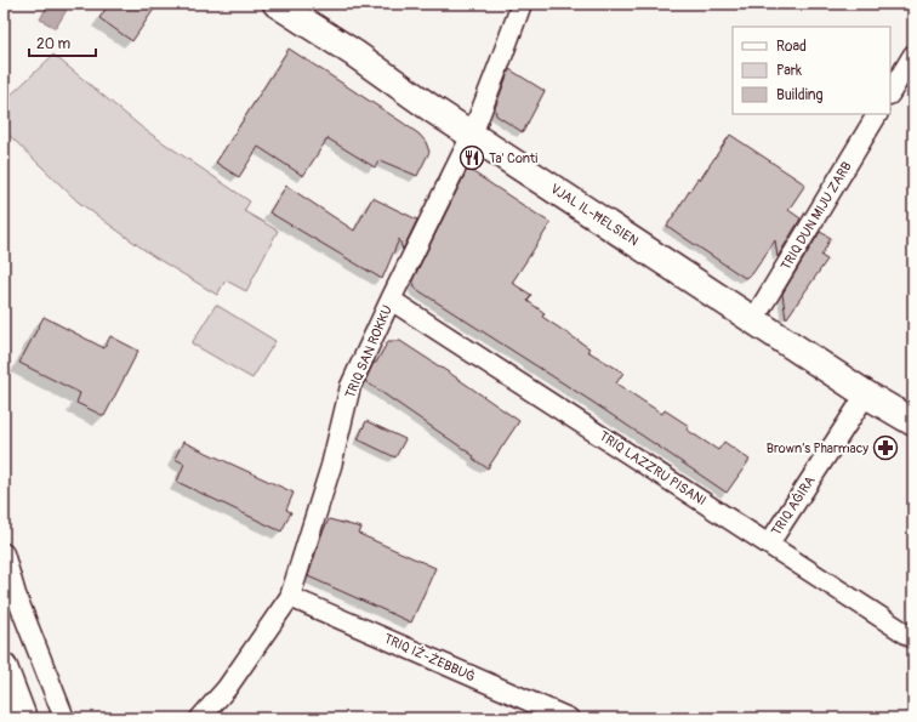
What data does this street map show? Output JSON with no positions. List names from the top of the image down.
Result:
{
  "streets": {
    "main road": ["VJAL IL-ĦELSIEN"],
    "street": [
      "TRIQ DUN MIJU ZARB",
      "TRIQ SAN ROKKU",
      "TRIQ LAZZRU PISANI",
      "TRIQ AĠIRA",
      "TRIQ IŻ-ŻEBBUĠ"
    ]
  },
  "crossings": [
    ["VJAL IL-ĦELSIEN", "TRIQ DUN MIJU ZARB"],
    ["VJAL IL-ĦELSIEN", "TRIQ SAN ROKKU"],
    ["VJAL IL-ĦELSIEN", "TRIQ AĠIRA"],
    ["TRIQ SAN ROKKU", "TRIQ LAZZRU PISANI"],
    ["TRIQ SAN ROKKU", "TRIQ IŻ-ŻEBBUĠ"],
    ["TRIQ LAZZRU PISANI", "TRIQ AĠIRA"]
  ],
  "places": {
    "restaurant": ["Ta' Conti"],
    "pharmacy": ["Brown’s Pharmacy"]
  },
  "legend": ["Road", "Park", "Building"],
  "scale_bar": "20 m"
}
